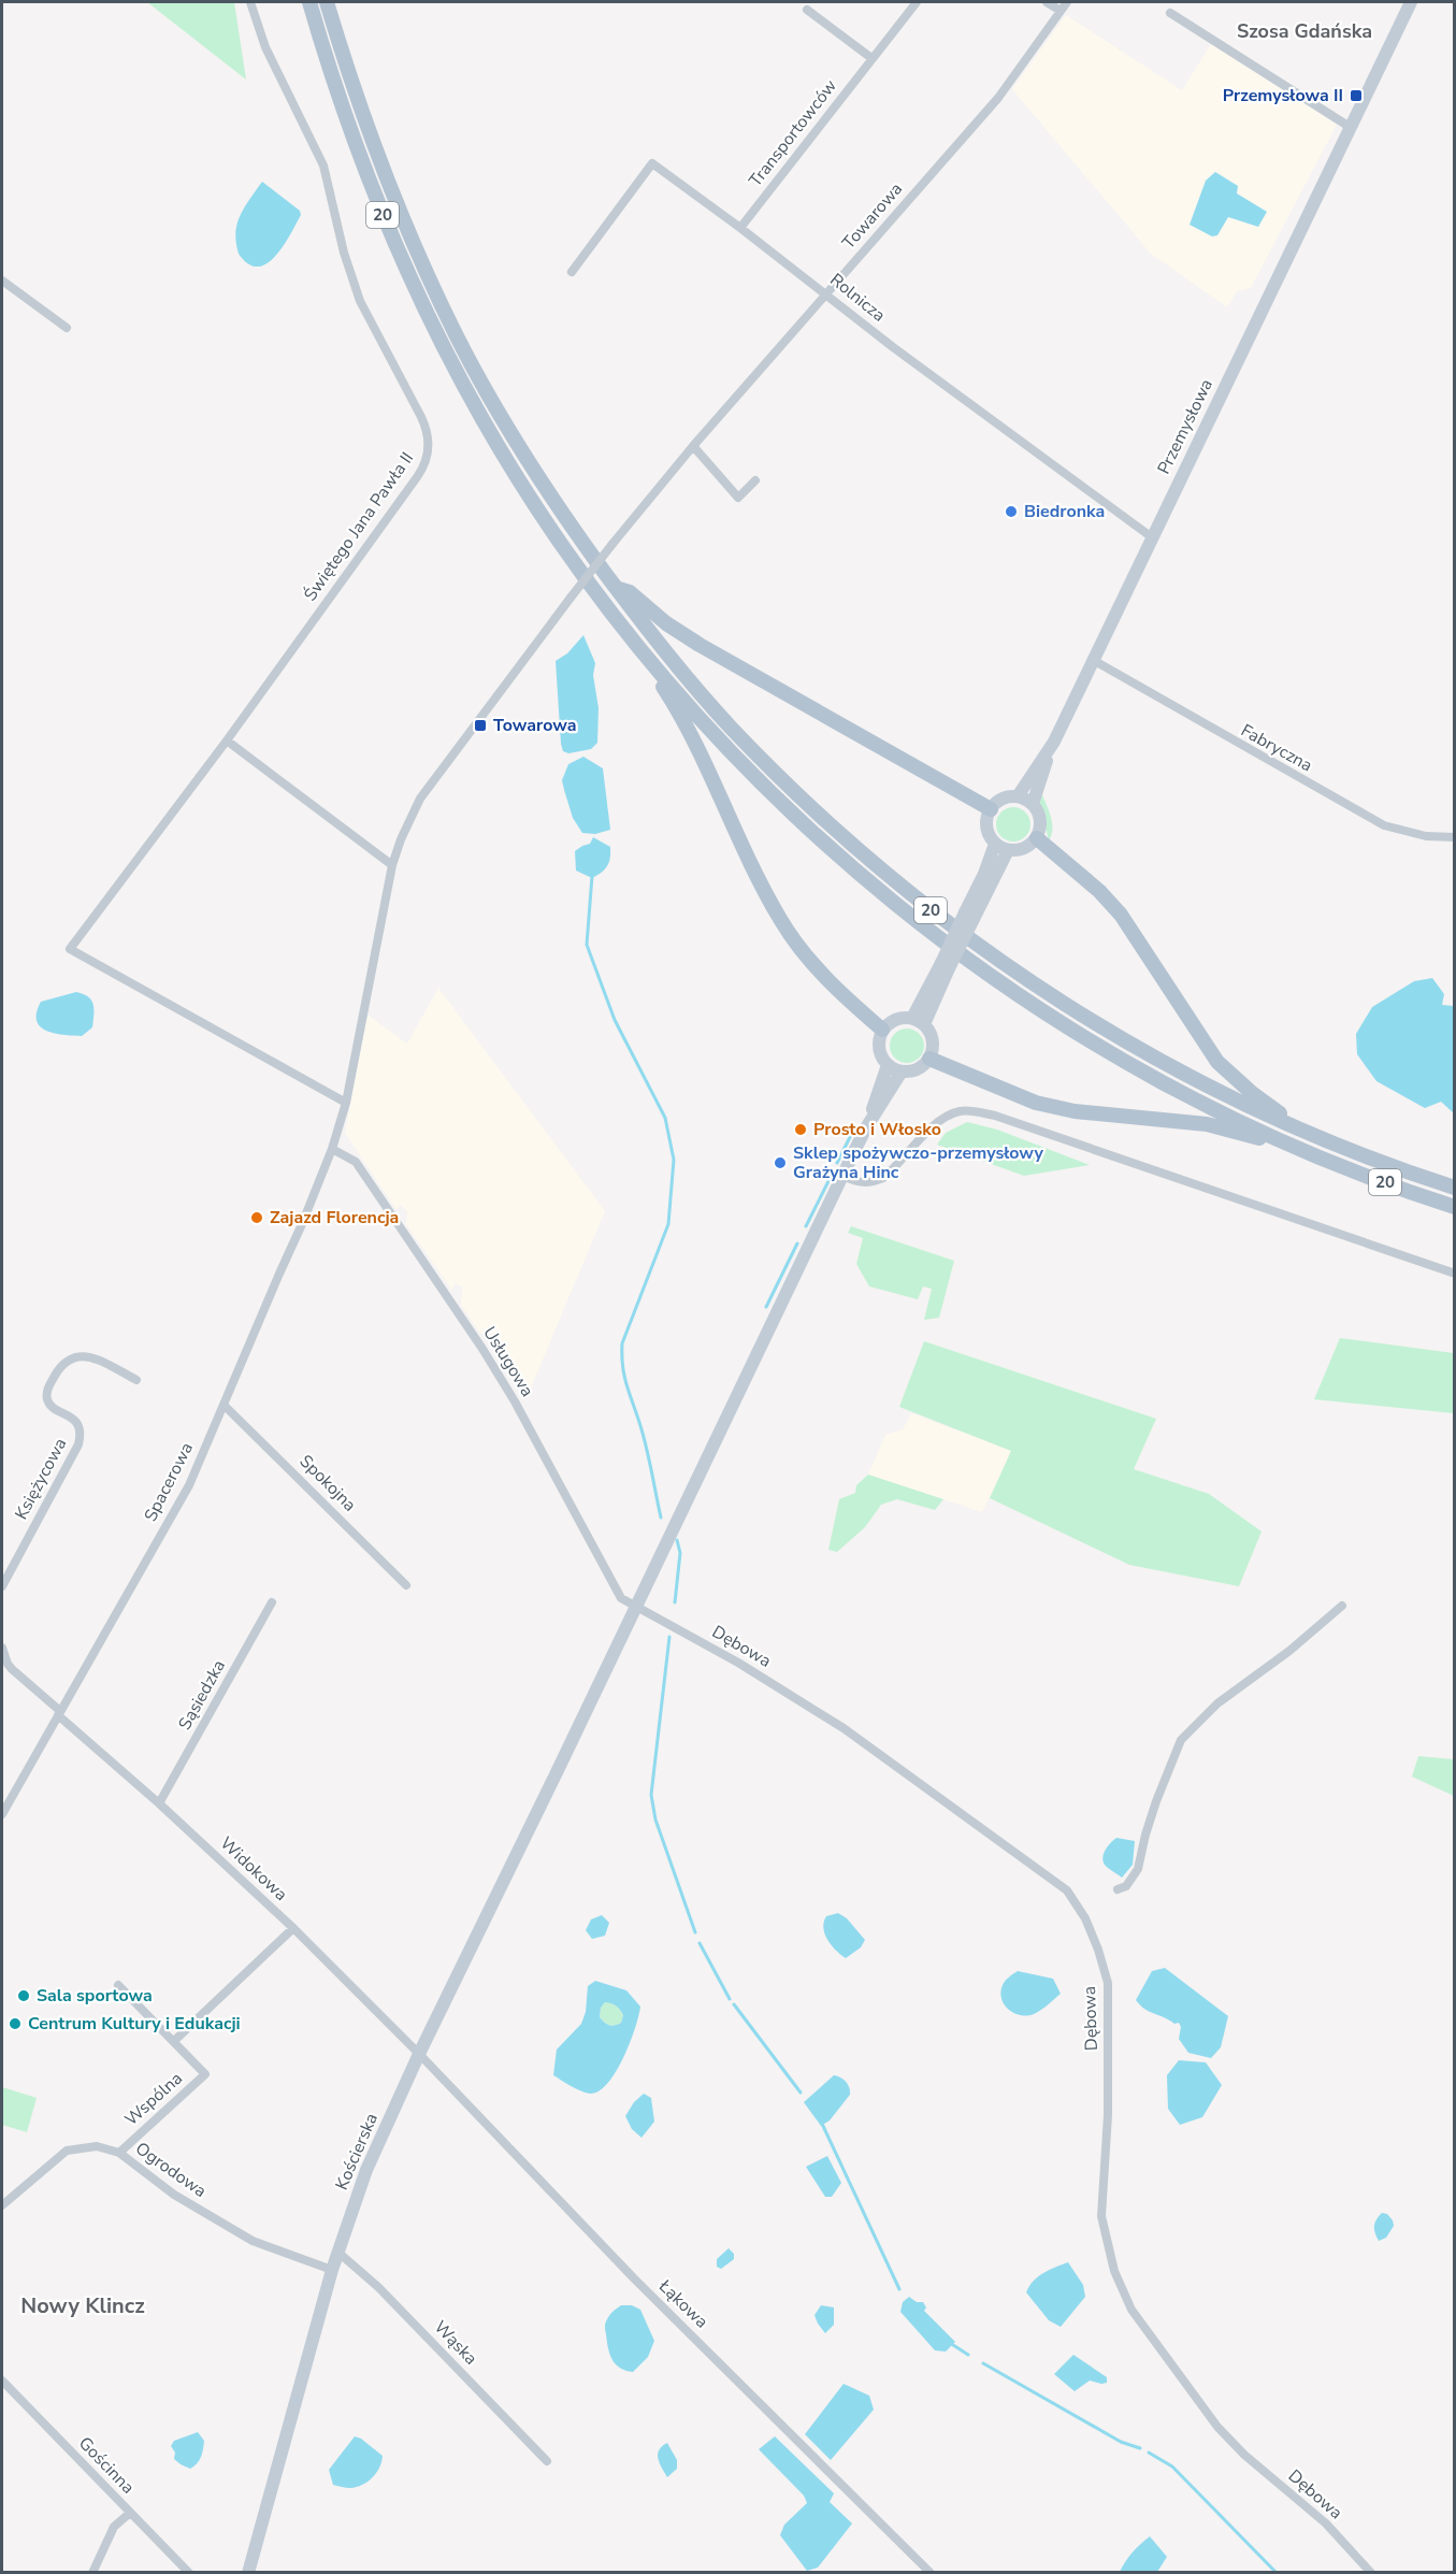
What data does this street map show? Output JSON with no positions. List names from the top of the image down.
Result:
{
  "streets": {
    "main road": ["20", "Przemysłowa", "Kościerska"],
    "street": [
      "Transportowców",
      "Towarowa",
      "Rolnicza",
      "Świętego Jana Pawła II",
      "Fabryczna",
      "Usługowa",
      "Księżycowa",
      "Spacerowa",
      "Spokojna",
      "Dębowa",
      "Sąsiedzka",
      "Widokowa",
      "Wspólna",
      "Ogrodowa",
      "Łąkowa",
      "Wąska",
      "Gościnna"
    ]
  },
  "crossings": [
    ["Transportowców", "Rolnicza"],
    ["Towarowa", "Rolnicza"],
    ["Towarowa", "Świętego Jana Pawła II"],
    ["Towarowa", "Usługowa"],
    ["Towarowa", "Spacerowa"],
    ["Rolnicza", "Przemysłowa"],
    ["Przemysłowa", "Fabryczna"],
    ["Usługowa", "Spacerowa"],
    ["Usługowa", "Dębowa"],
    ["Usługowa", "Kościerska"],
    ["Spacerowa", "Spokojna"],
    ["Spacerowa", "Widokowa"],
    ["Dębowa", "Kościerska"],
    ["Sąsiedzka", "Widokowa"],
    ["Widokowa", "Kościerska"],
    ["Widokowa", "Łąkowa"],
    ["Wspólna", "Ogrodowa"],
    ["Kościerska", "Ogrodowa"],
    ["Kościerska", "Łąkowa"],
    ["Kościerska", "Wąska"]
  ],
  "districts": ["Szosa Gdańska", "Nowy Klincz"],
  "places": {
    "transit": ["Przemysłowa II", "Towarowa"],
    "other": [
      "Biedronka",
      "Prosto i Włosko",
      "Sklep spożywczo-przemysłowy Grażyna Hinc",
      "Zajazd Florencja",
      "Sala sportowa",
      "Centrum Kultury i Edukacji"
    ]
  }
}
